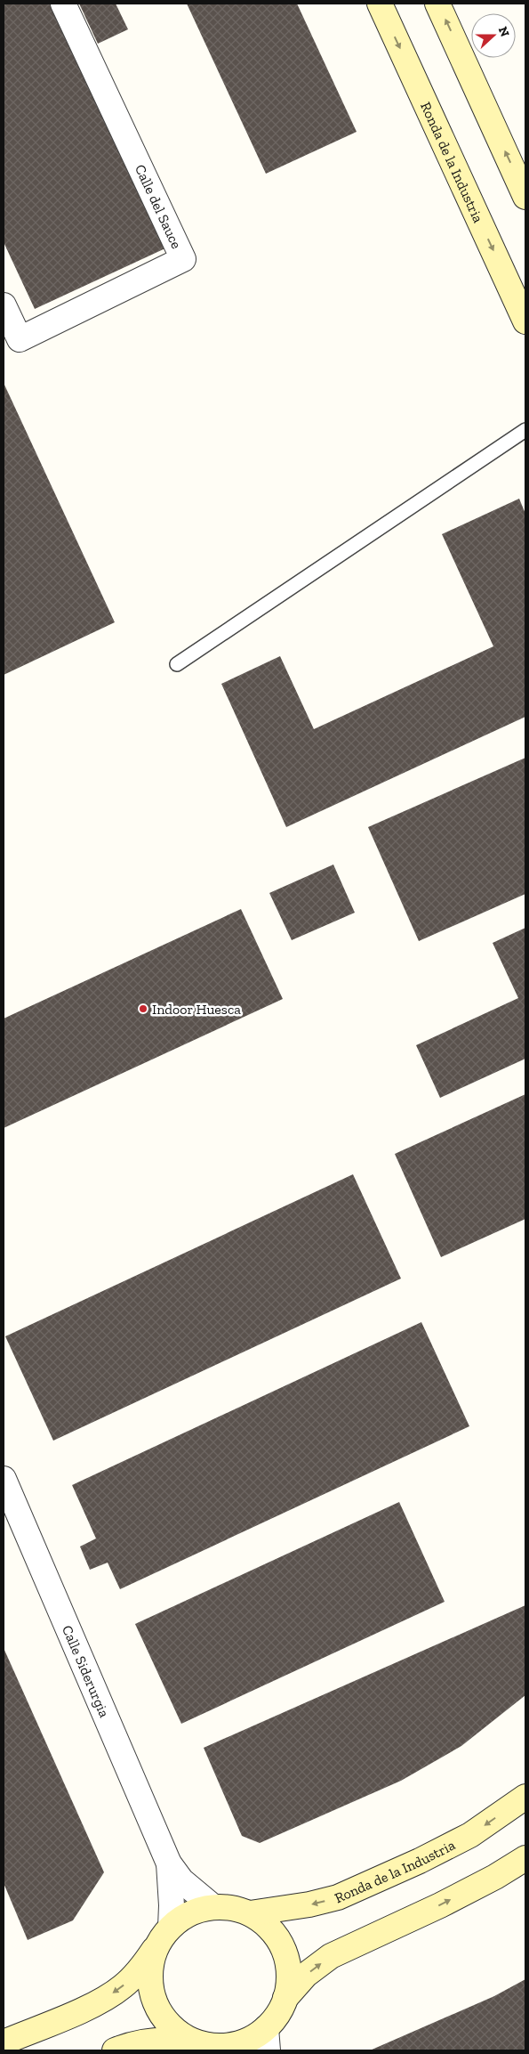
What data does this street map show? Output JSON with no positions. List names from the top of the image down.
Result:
{
  "streets": {
    "street": ["Ronda de la Industria", "Calle del Sauce", "Calle Siderurgia"]
  },
  "crossings": [
    ["Ronda de la Industria", "Calle Siderurgia"]
  ],
  "places": ["Indoor Huesca"],
  "north": "right"
}
